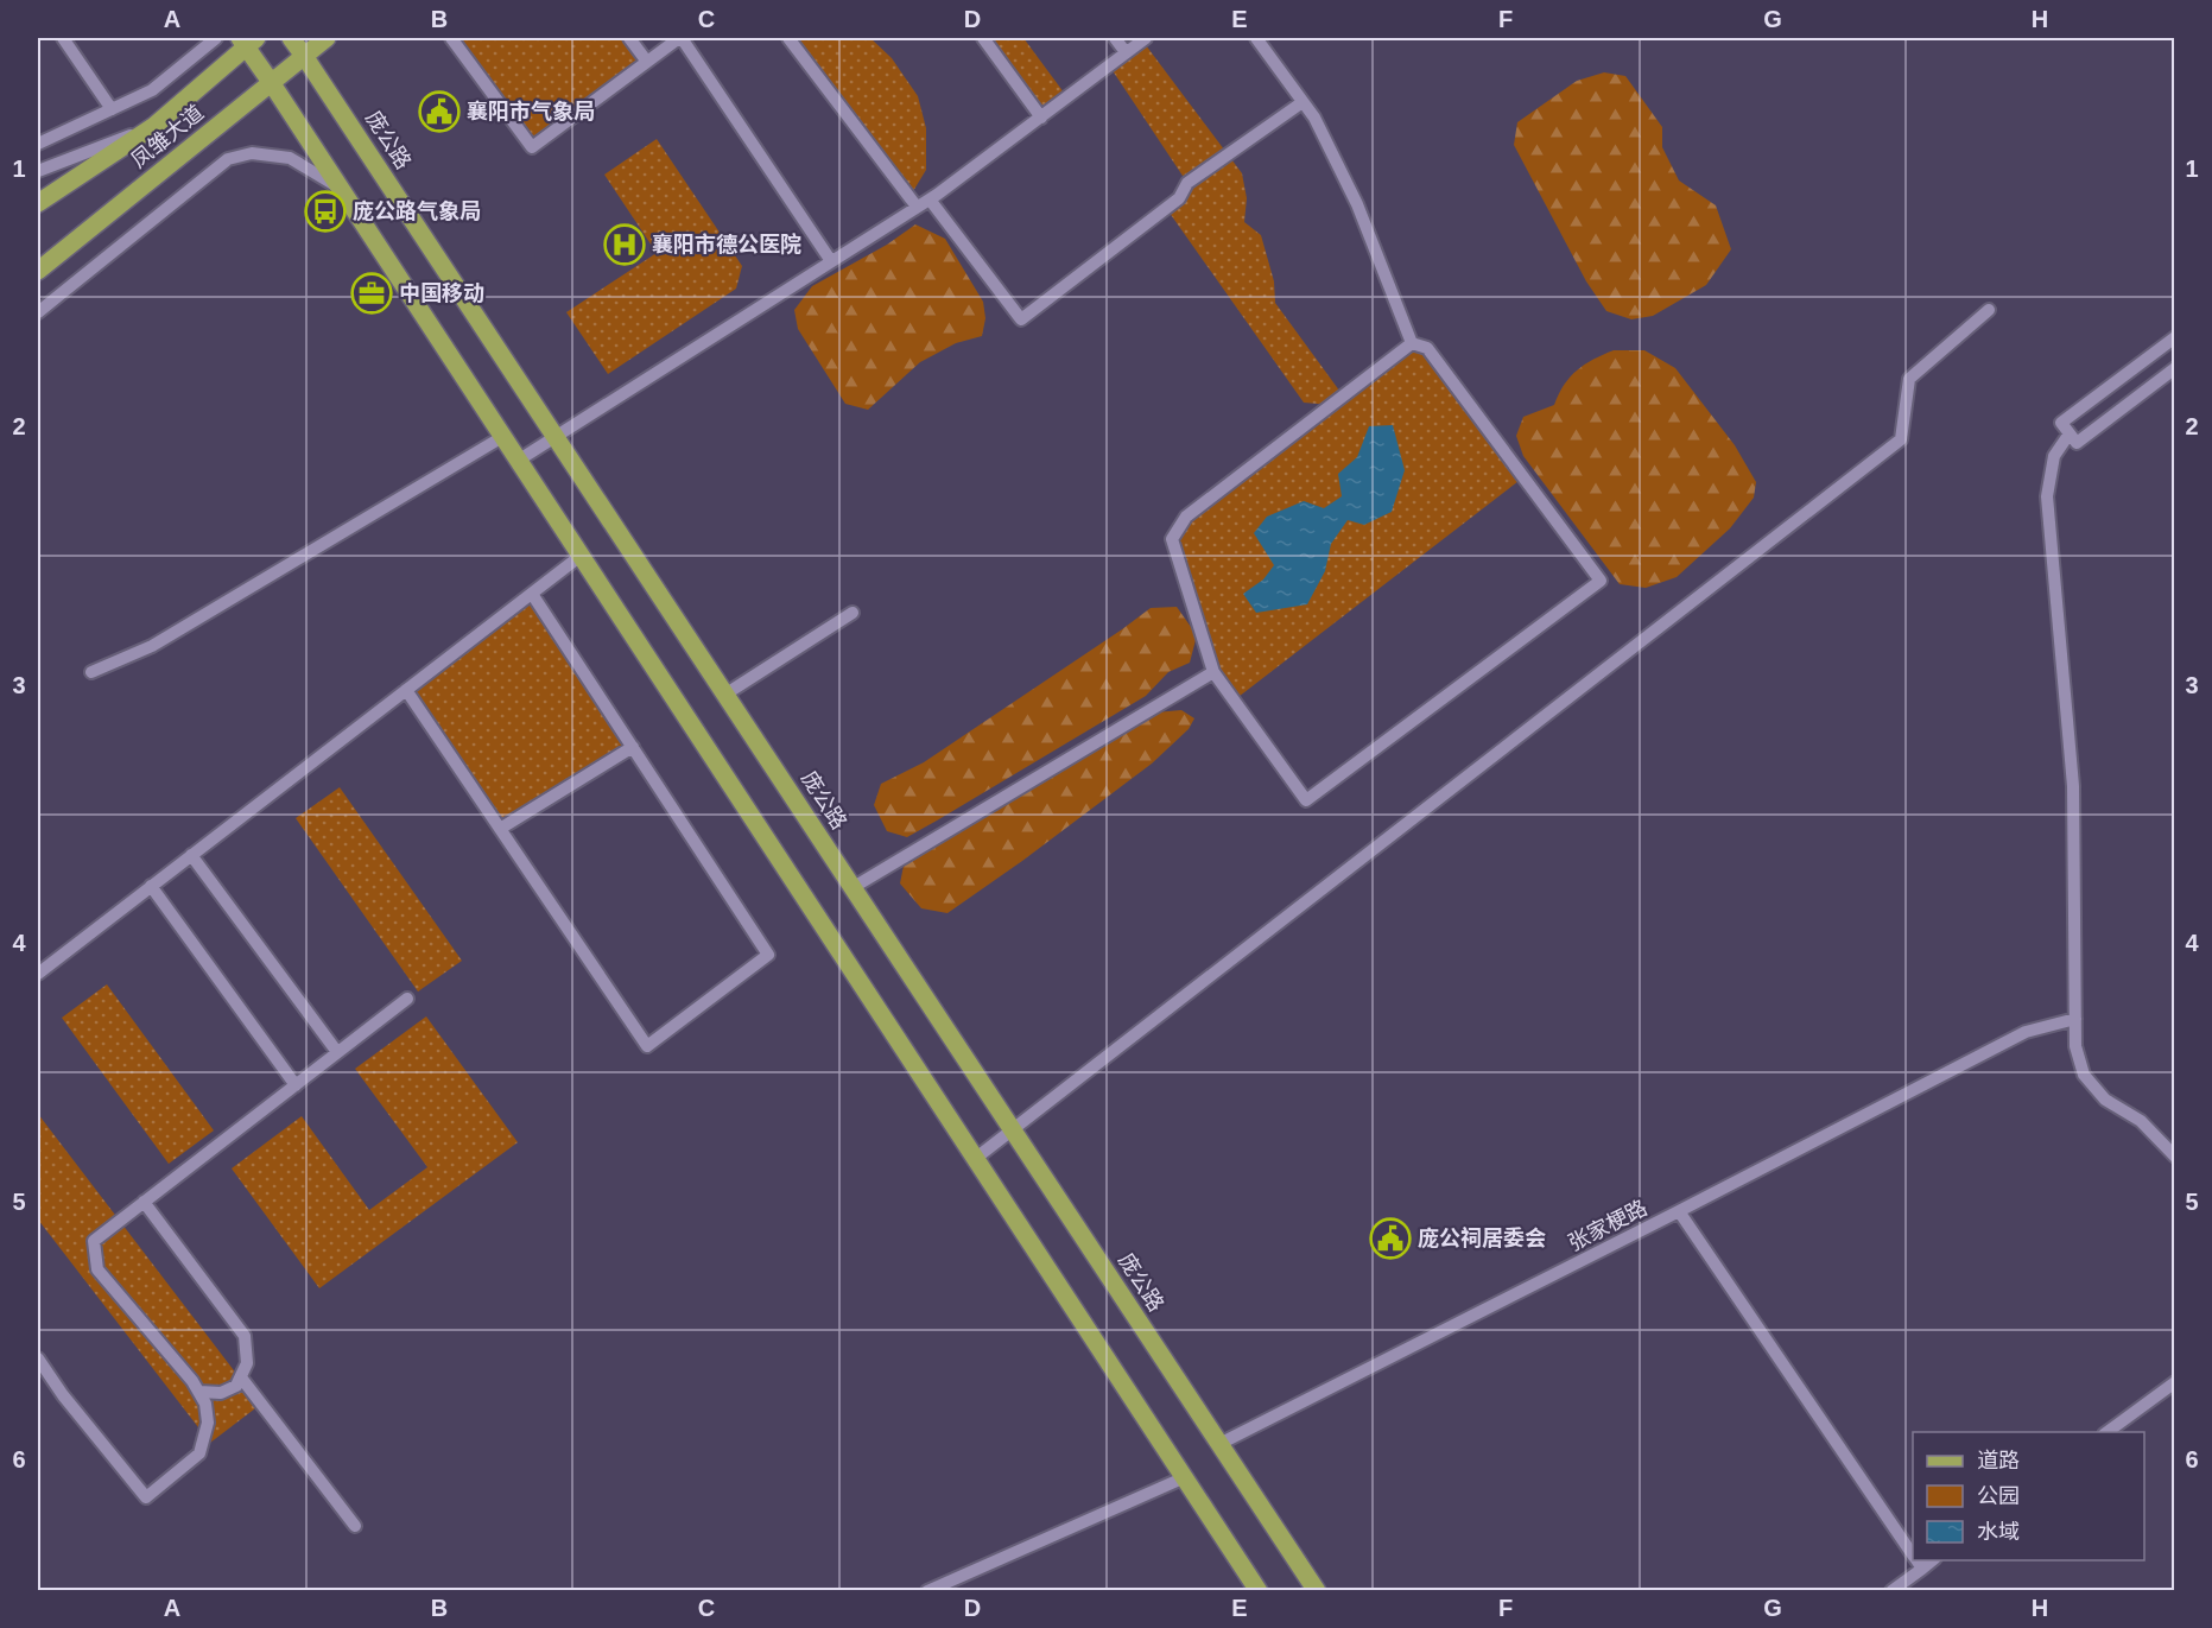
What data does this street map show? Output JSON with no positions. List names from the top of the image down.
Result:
{
  "streets": {
    "main road": ["凤雏大道", "庞公路"],
    "street": ["张家梗路"]
  },
  "crossings": [
    ["凤雏大道", "庞公路"],
    ["庞公路", "张家梗路"]
  ],
  "places": {
    "public building": ["襄阳市气象局", "庞公祠居委会"],
    "bus stop": ["庞公路气象局"],
    "hospital": ["襄阳市德公医院"],
    "office": ["中国移动"]
  },
  "legend": ["道路", "公园", "水域"],
  "grid": {
    "columns": [
      "A",
      "B",
      "C",
      "D",
      "E",
      "F",
      "G",
      "H"
    ],
    "rows": [
      "1",
      "2",
      "3",
      "4",
      "5",
      "6"
    ]
  }
}
